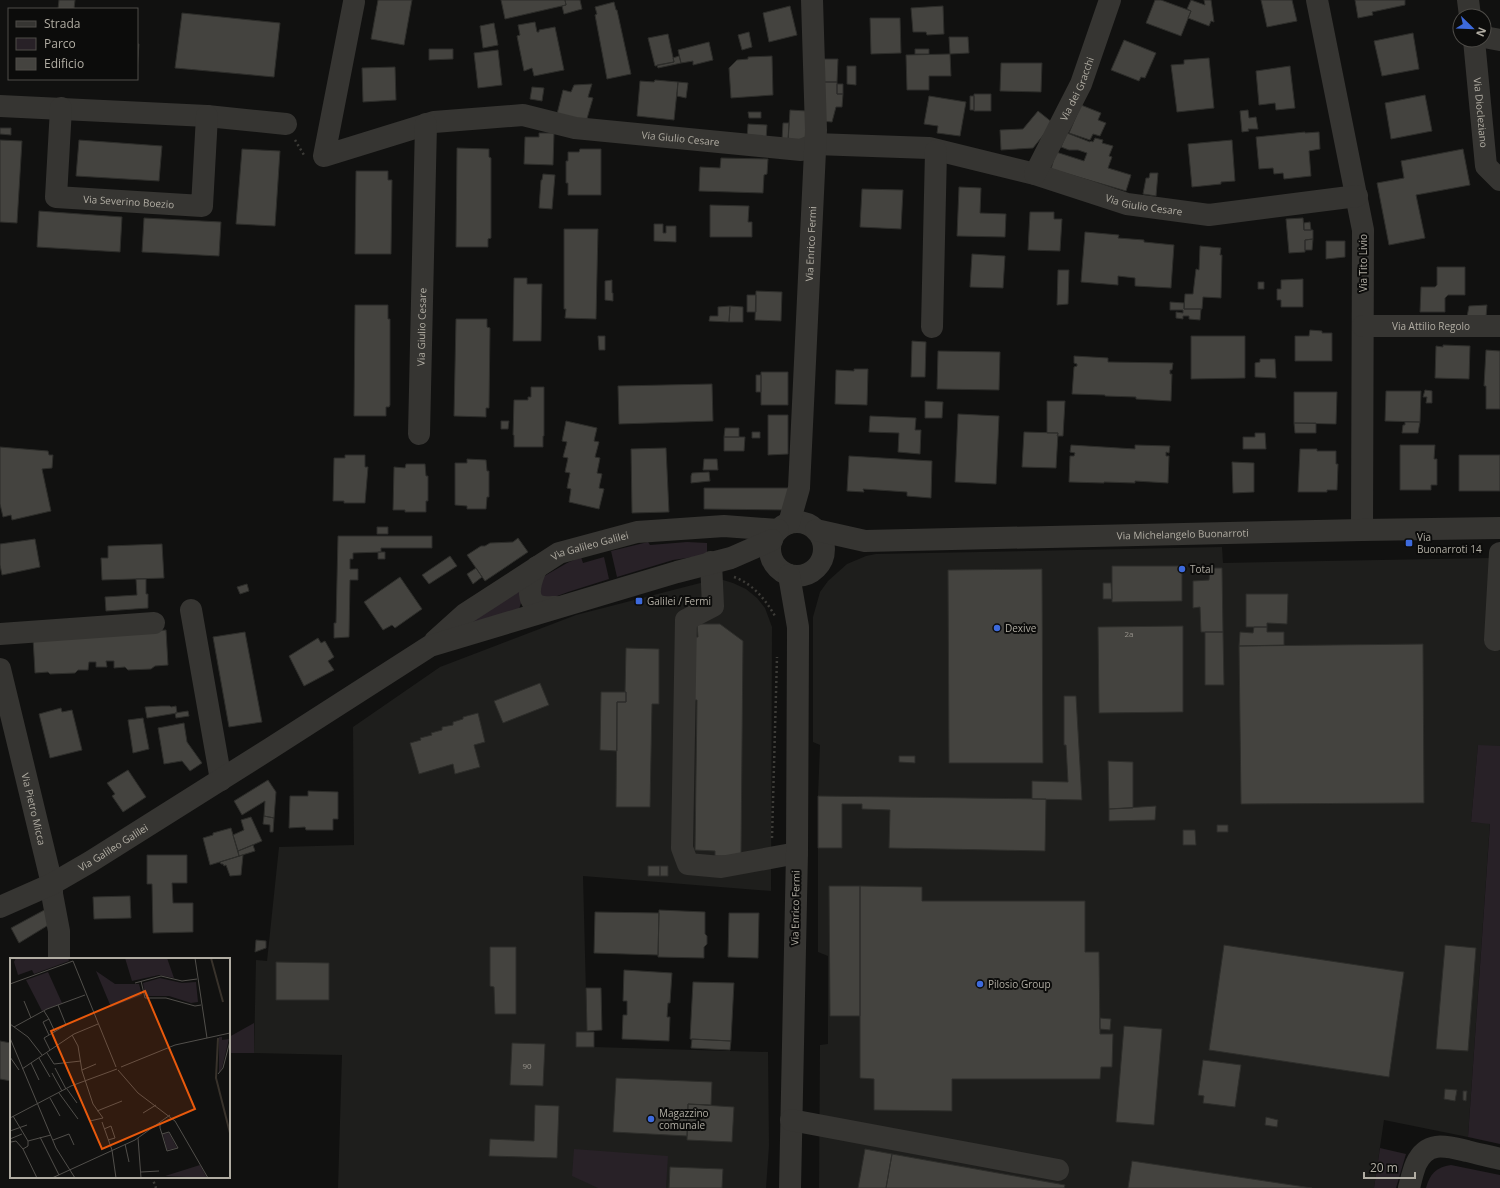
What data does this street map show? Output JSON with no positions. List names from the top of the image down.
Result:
{
  "streets": {
    "street": [
      "Via dei Gracchi",
      "Via Diocleziano",
      "Via Giulio Cesare",
      "Via Severino Boezio",
      "Via Enrico Fermi",
      "Via Tito Livio",
      "Via Attilio Regolo",
      "Via Michelangelo Buonarroti",
      "Via Galileo Galilei",
      "Via Pietro Micca"
    ]
  },
  "crossings": [
    ["Via dei Gracchi", "Via Giulio Cesare"],
    ["Via Giulio Cesare", "Via Enrico Fermi"],
    ["Via Giulio Cesare", "Via Tito Livio"],
    ["Via Enrico Fermi", "Via Michelangelo Buonarroti"],
    ["Via Enrico Fermi", "Via Galileo Galilei"],
    ["Via Tito Livio", "Via Attilio Regolo"],
    ["Via Tito Livio", "Via Michelangelo Buonarroti"],
    ["Via Michelangelo Buonarroti", "Via Galileo Galilei"],
    ["Via Galileo Galilei", "Via Pietro Micca"]
  ],
  "places": {
    "transit": ["Via Buonarroti 14", "Galilei / Fermi"],
    "other": [
      "Total",
      "Dexive",
      "Pilosio Group",
      "Magazzino comunale"
    ]
  },
  "house_numbers": ["2a", "90"],
  "legend": ["Strada", "Parco", "Edificio"],
  "scale_bar": "20 m",
  "north": "bottom right"
}
